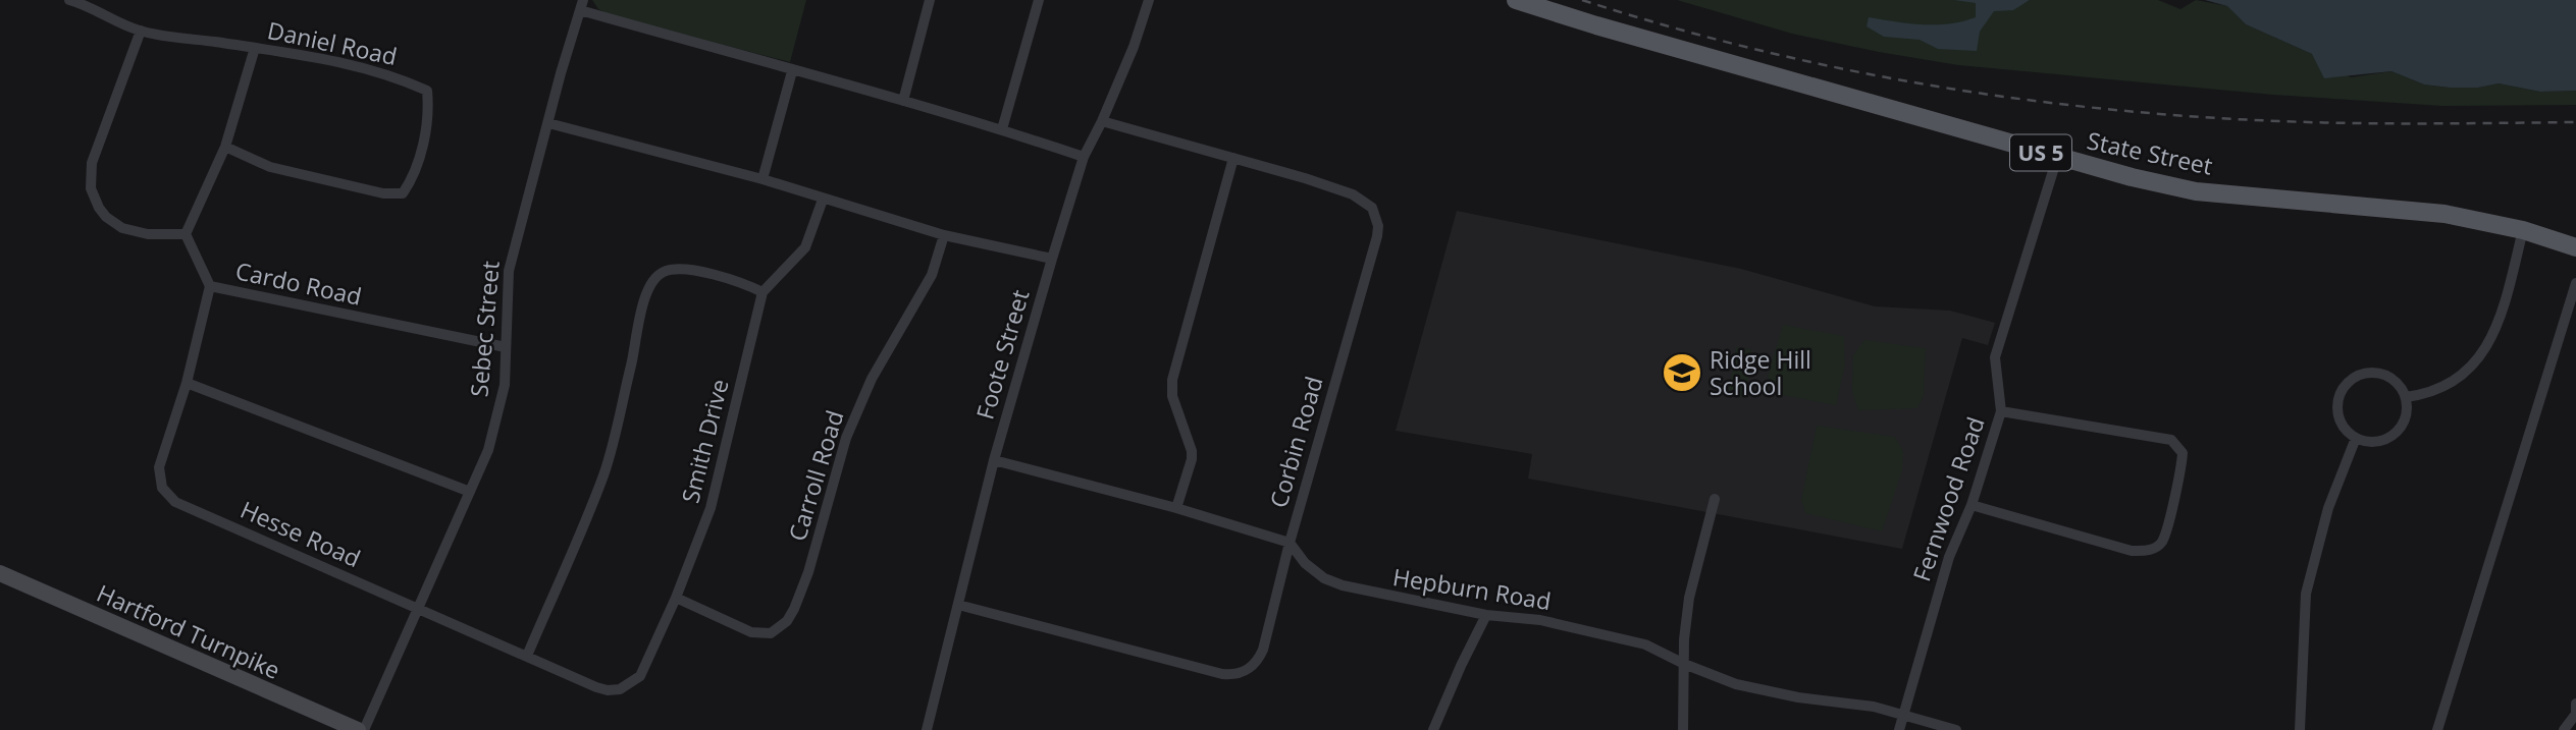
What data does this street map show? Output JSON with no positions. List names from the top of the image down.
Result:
{
  "streets": {
    "main road": ["US 5", "State Street", "Hartford Turnpike"],
    "street": [
      "Daniel Road",
      "Cardo Road",
      "Sebec Street",
      "Foote Street",
      "Smith Drive",
      "Corbin Road",
      "Carroll Road",
      "Fernwood Road",
      "Hesse Road",
      "Hepburn Road"
    ]
  },
  "crossings": [
    ["State Street", "Fernwood Road"],
    ["Cardo Road", "Sebec Street"],
    ["Cardo Road", "Hesse Road"],
    ["Sebec Street", "Hesse Road"],
    ["Foote Street", "Corbin Road"],
    ["Smith Drive", "Carroll Road"],
    ["Smith Drive", "Hesse Road"],
    ["Corbin Road", "Hepburn Road"],
    ["Fernwood Road", "Hepburn Road"]
  ],
  "places": {
    "school or university": ["Ridge Hill School"]
  }
}
